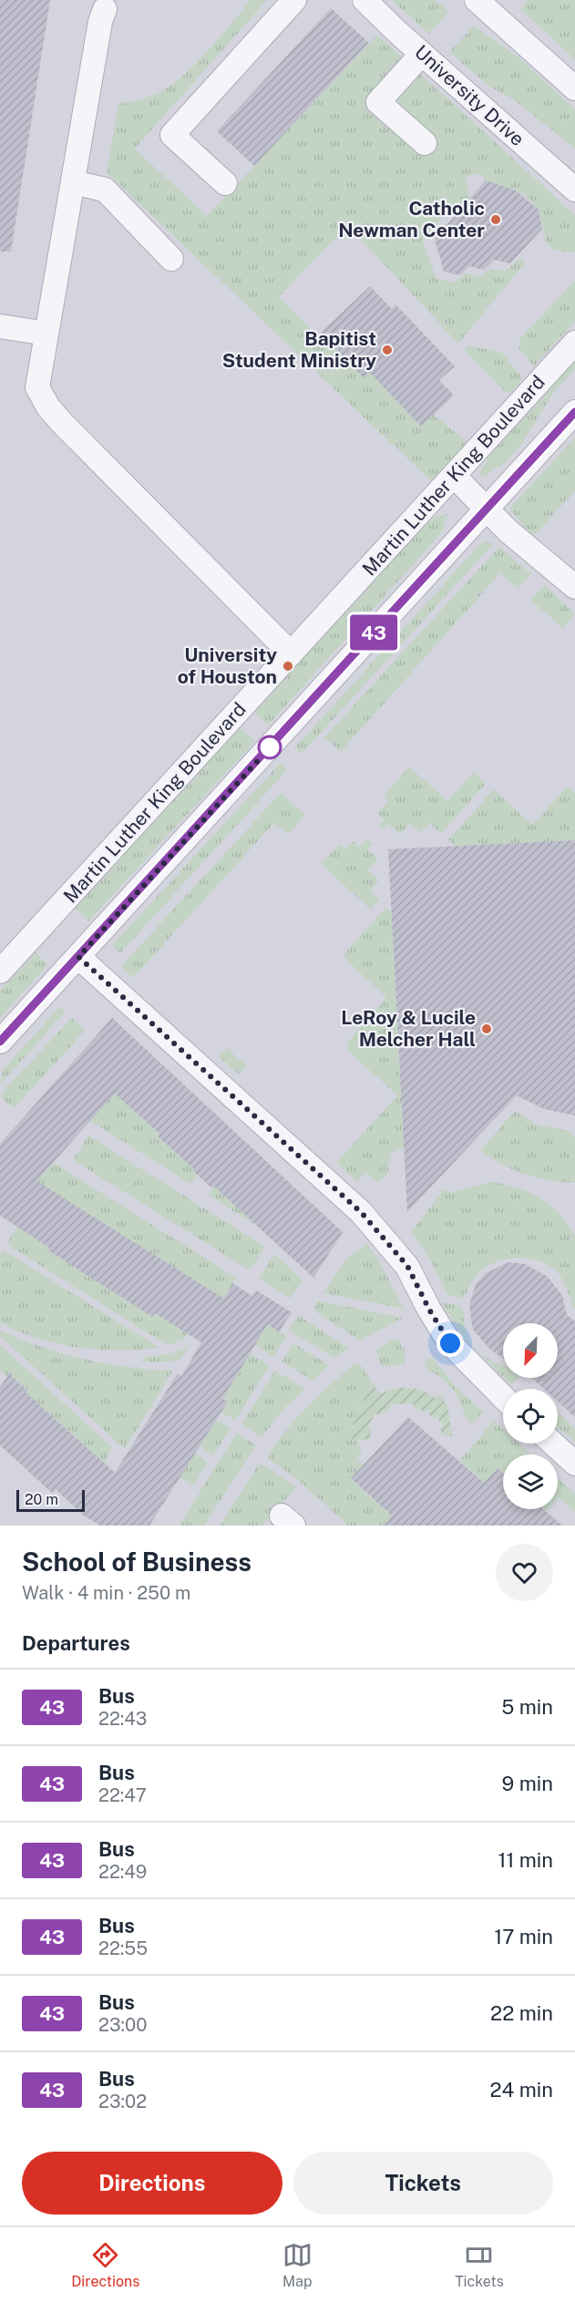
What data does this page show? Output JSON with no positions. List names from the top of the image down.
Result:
{
  "streets": {
    "street": ["University Drive", "Martin Luther King Boulevard"]
  },
  "places": [
    "Catholic Newman Center",
    "Bapitist Student Ministry",
    "University of Houston",
    "LeRoy & Lucile Melcher Hall"
  ],
  "lines": ["bus line 43"],
  "scale_bar": "20 m",
  "north": "bottom left",
  "page": {
    "on_map": "43",
    "scale": "20 m",
    "heading": [
      ["School of Business", "Walk · 4 min · 250 m"],
      "Departures"
    ],
    "list": [
      {
        "mark": "43",
        "name": "Bus",
        "note": "22:43",
        "value": "5 min"
      },
      {
        "mark": "43",
        "name": "Bus",
        "note": "22:47",
        "value": "9 min"
      },
      {
        "mark": "43",
        "name": "Bus",
        "note": "22:49",
        "value": "11 min"
      },
      {
        "mark": "43",
        "name": "Bus",
        "note": "22:55",
        "value": "17 min"
      },
      {
        "mark": "43",
        "name": "Bus",
        "note": "23:00",
        "value": "22 min"
      },
      {
        "mark": "43",
        "name": "Bus",
        "note": "23:02",
        "value": "24 min"
      }
    ],
    "buttons": ["Directions", "Tickets"],
    "tabs": ["Directions", "Map", "Tickets"]
  }
}
